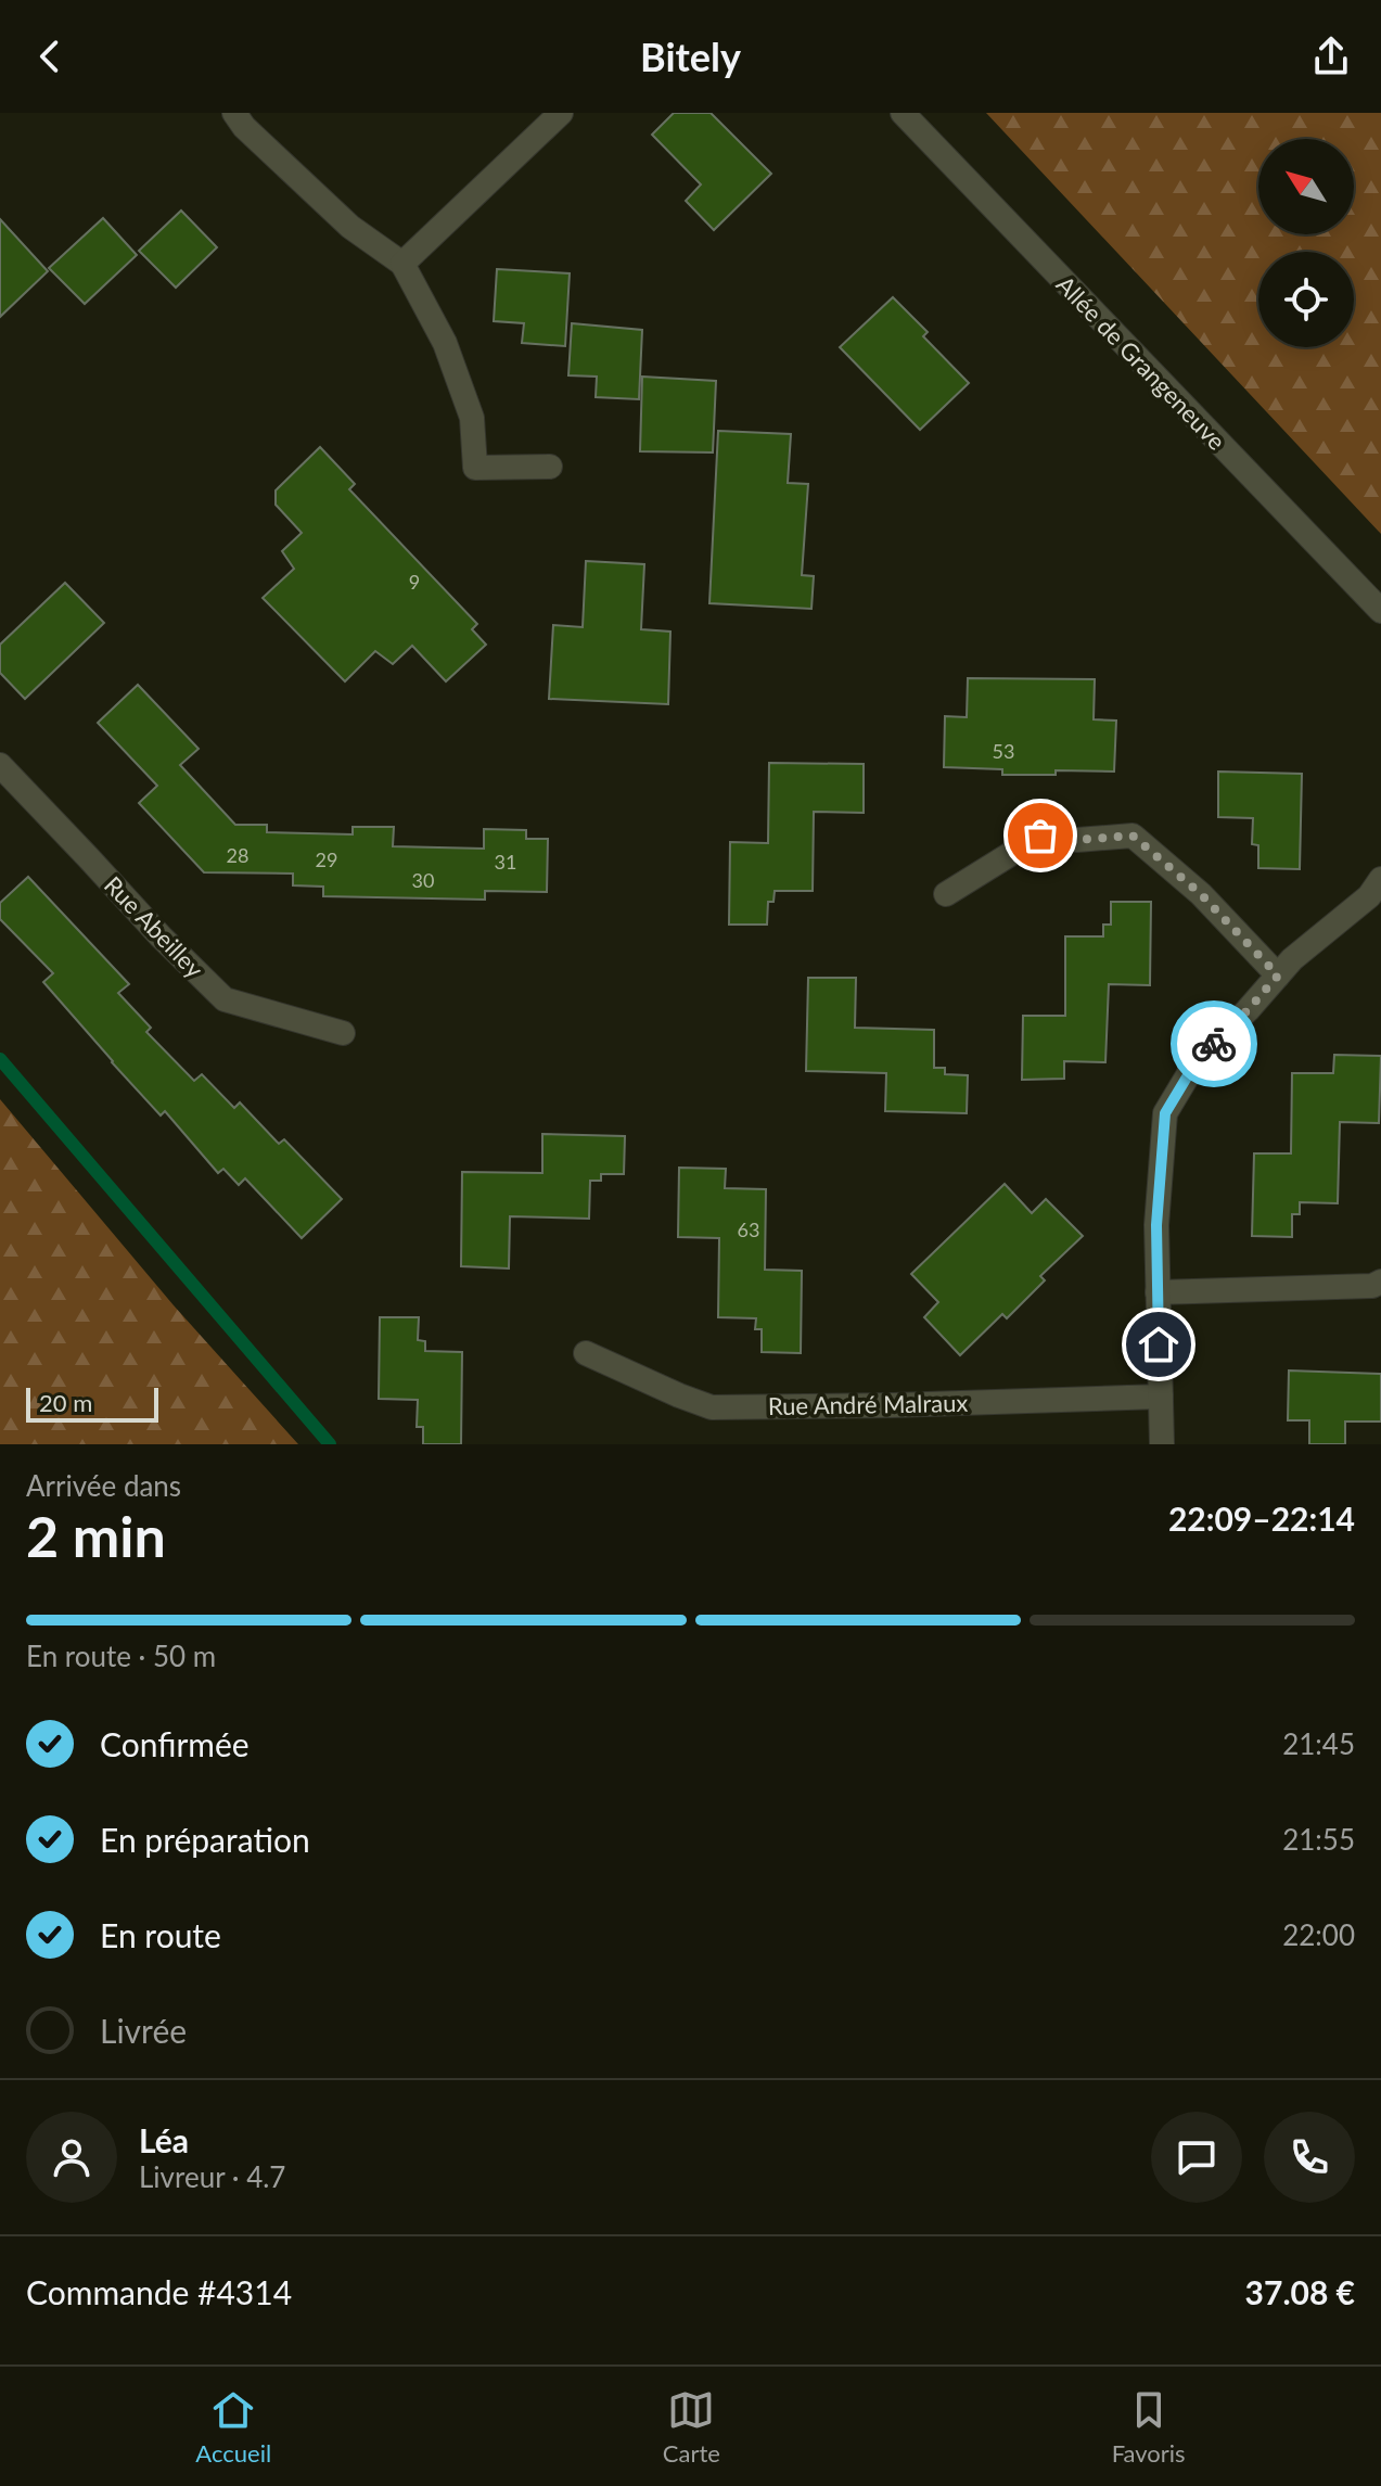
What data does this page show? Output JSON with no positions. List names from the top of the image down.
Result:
{
  "streets": {
    "street": ["Allée de Grangeneuve", "Rue Abeilley", "Rue André Malraux"]
  },
  "house_numbers": [
    "9",
    "53",
    "28",
    "29",
    "31",
    "30",
    "63"
  ],
  "scale_bar": "20 m",
  "north": "top left",
  "page": {
    "header": "Bitely",
    "scale": "20 m",
    "heading": ["2 min", "Arrivée dans", "22:09–22:14"],
    "panel": [
      "Léa",
      "Livreur · 4.7",
      "Commande #4314",
      "37.08 €"
    ],
    "bar": "En route · 50 m",
    "list": [
      ["Confirmée", "21:45"],
      ["En préparation", "21:55"],
      ["En route", "22:00"],
      "Livrée"
    ],
    "tabs": ["Accueil", "Carte", "Favoris"]
  }
}
